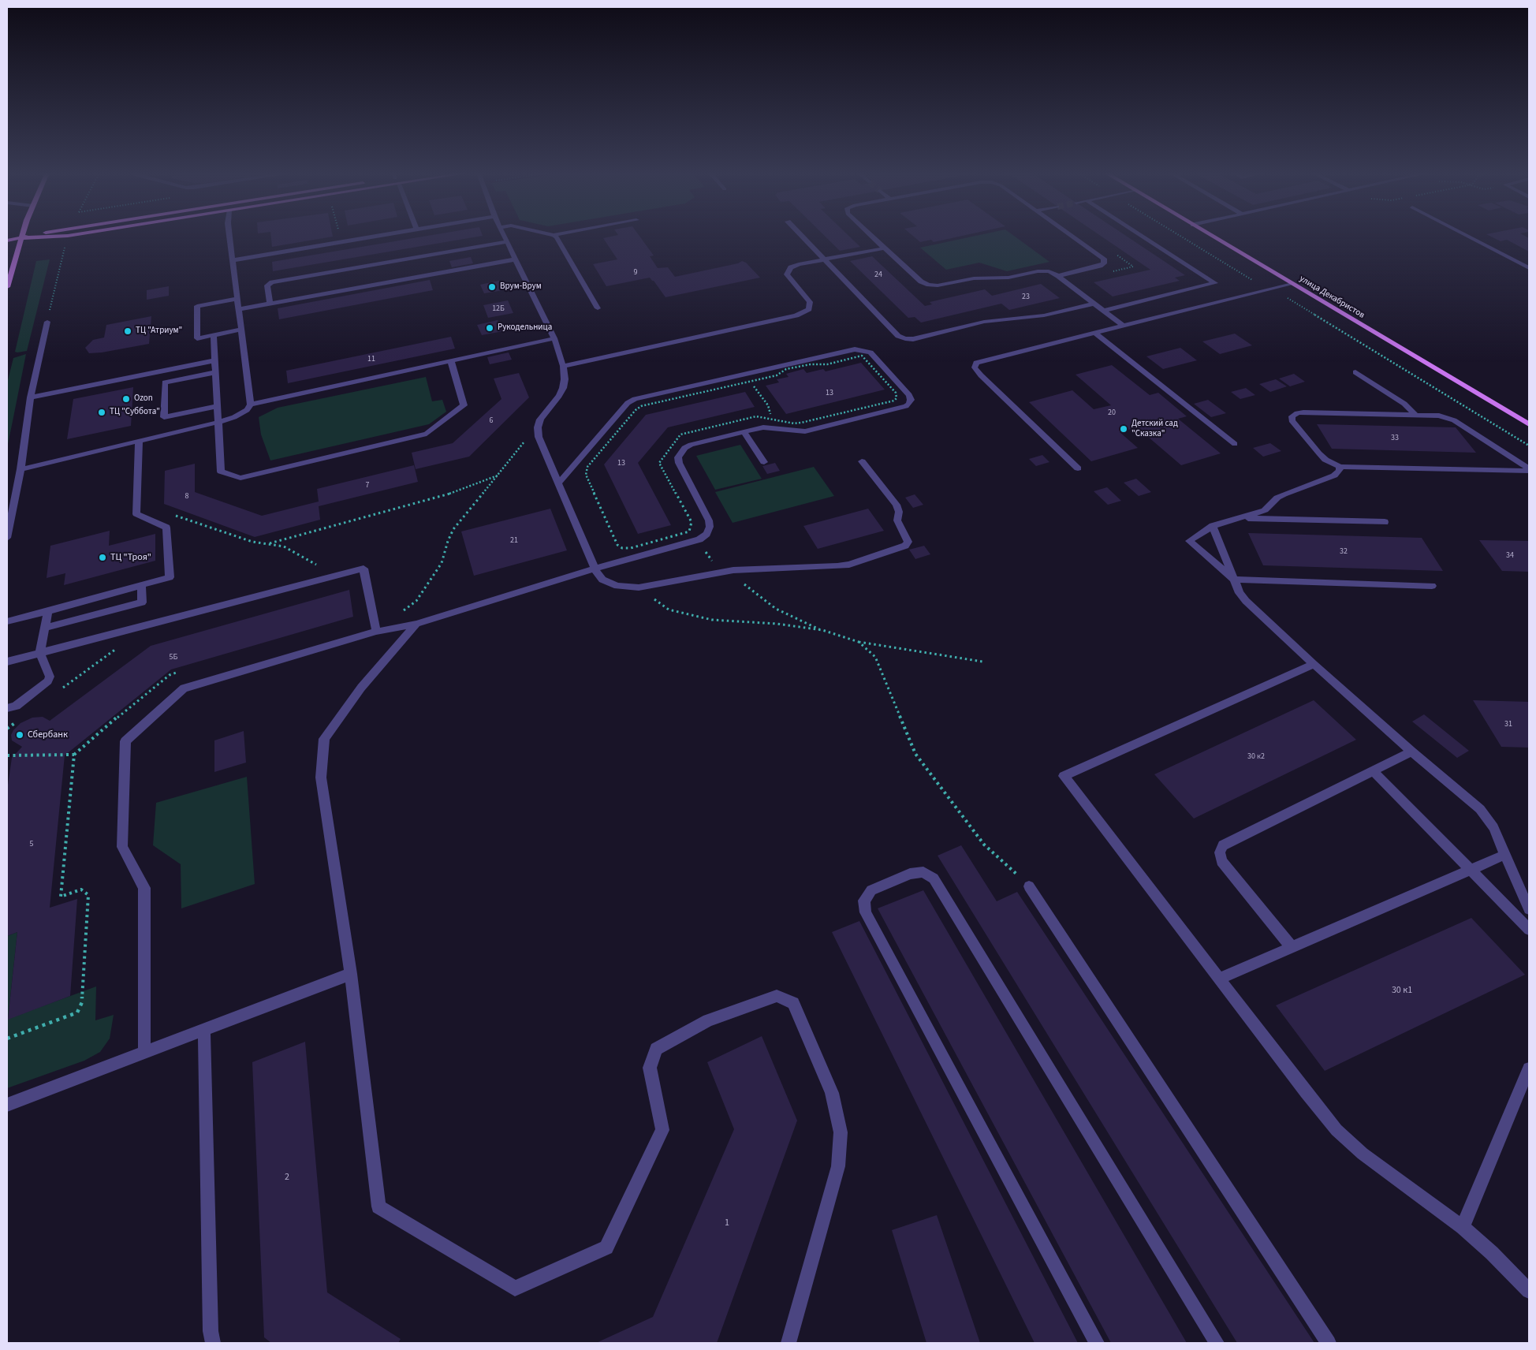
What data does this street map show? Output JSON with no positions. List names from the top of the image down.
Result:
{
  "streets": {
    "main road": ["улица Декабристов"]
  },
  "places": [
    "Врум-Врум",
    "Рукодельница",
    "ТЦ \"Атриум\"",
    "Ozon",
    "ТЦ \"Суббота\"",
    "Детский сад \"Сказка\"",
    "ТЦ \"Троя\"",
    "Сбербанк"
  ],
  "house_numbers": [
    "9",
    "24",
    "23",
    "12Б",
    "11",
    "13",
    "20",
    "6",
    "33",
    "13",
    "7",
    "8",
    "21",
    "32",
    "34",
    "5Б",
    "31",
    "30 к2",
    "5",
    "30 к1",
    "2",
    "1"
  ]
}
